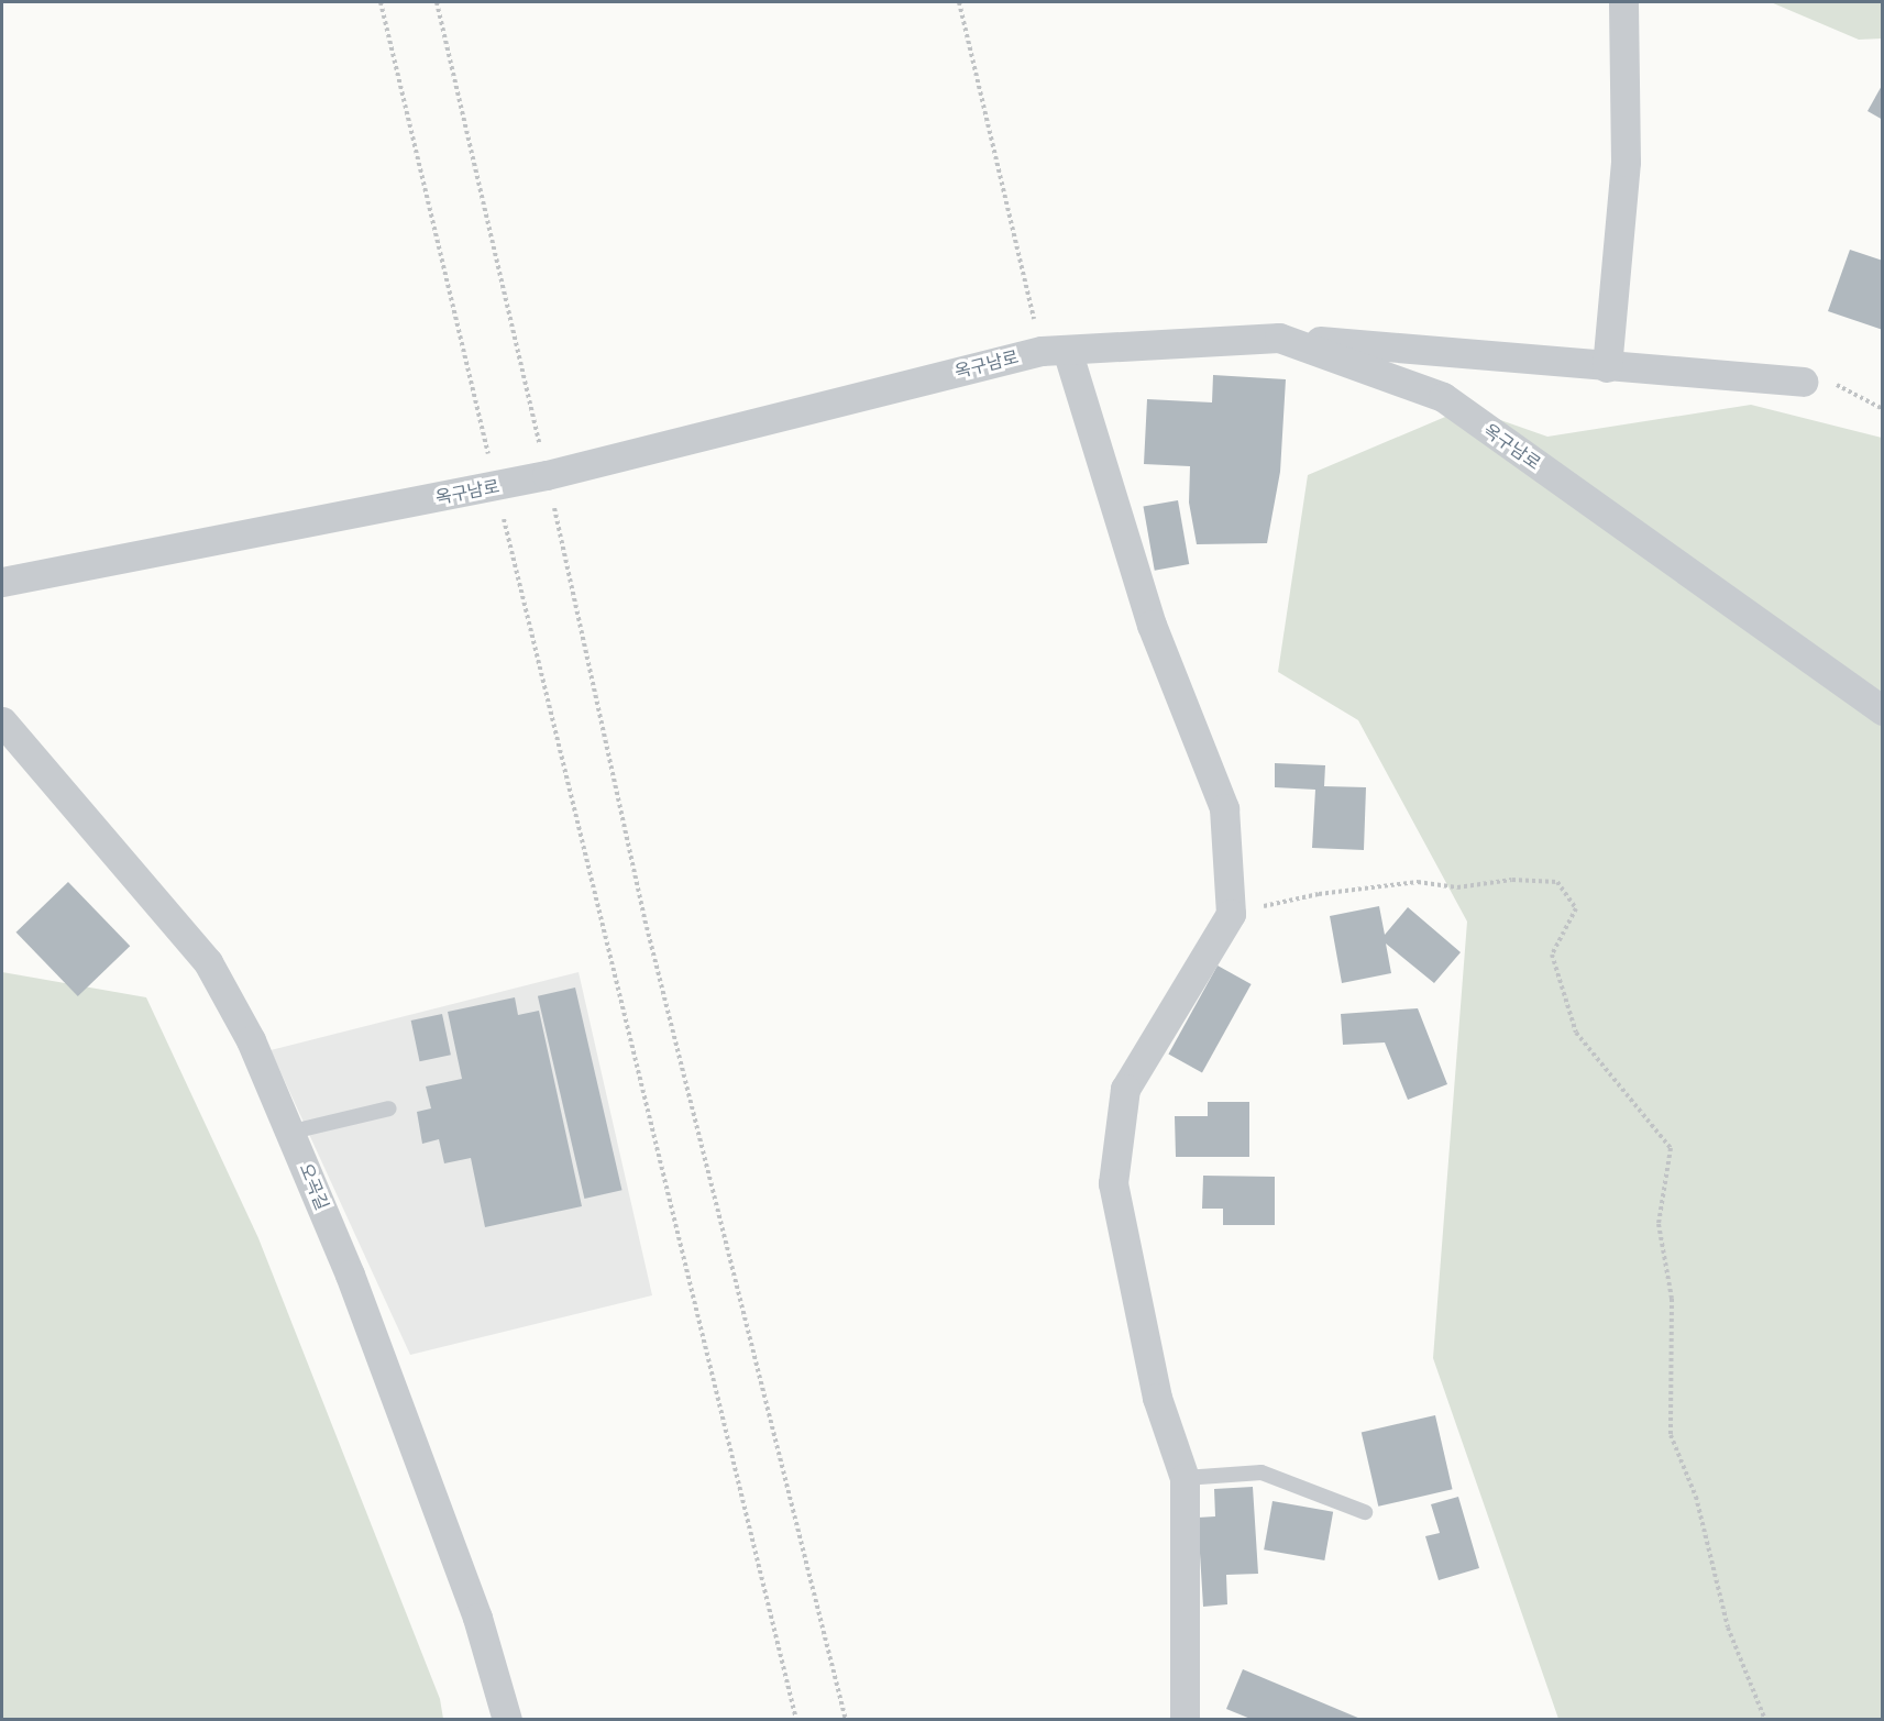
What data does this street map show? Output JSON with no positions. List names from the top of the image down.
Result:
{
  "streets": {
    "street": ["옥구남로", "오곡길"]
  }
}
